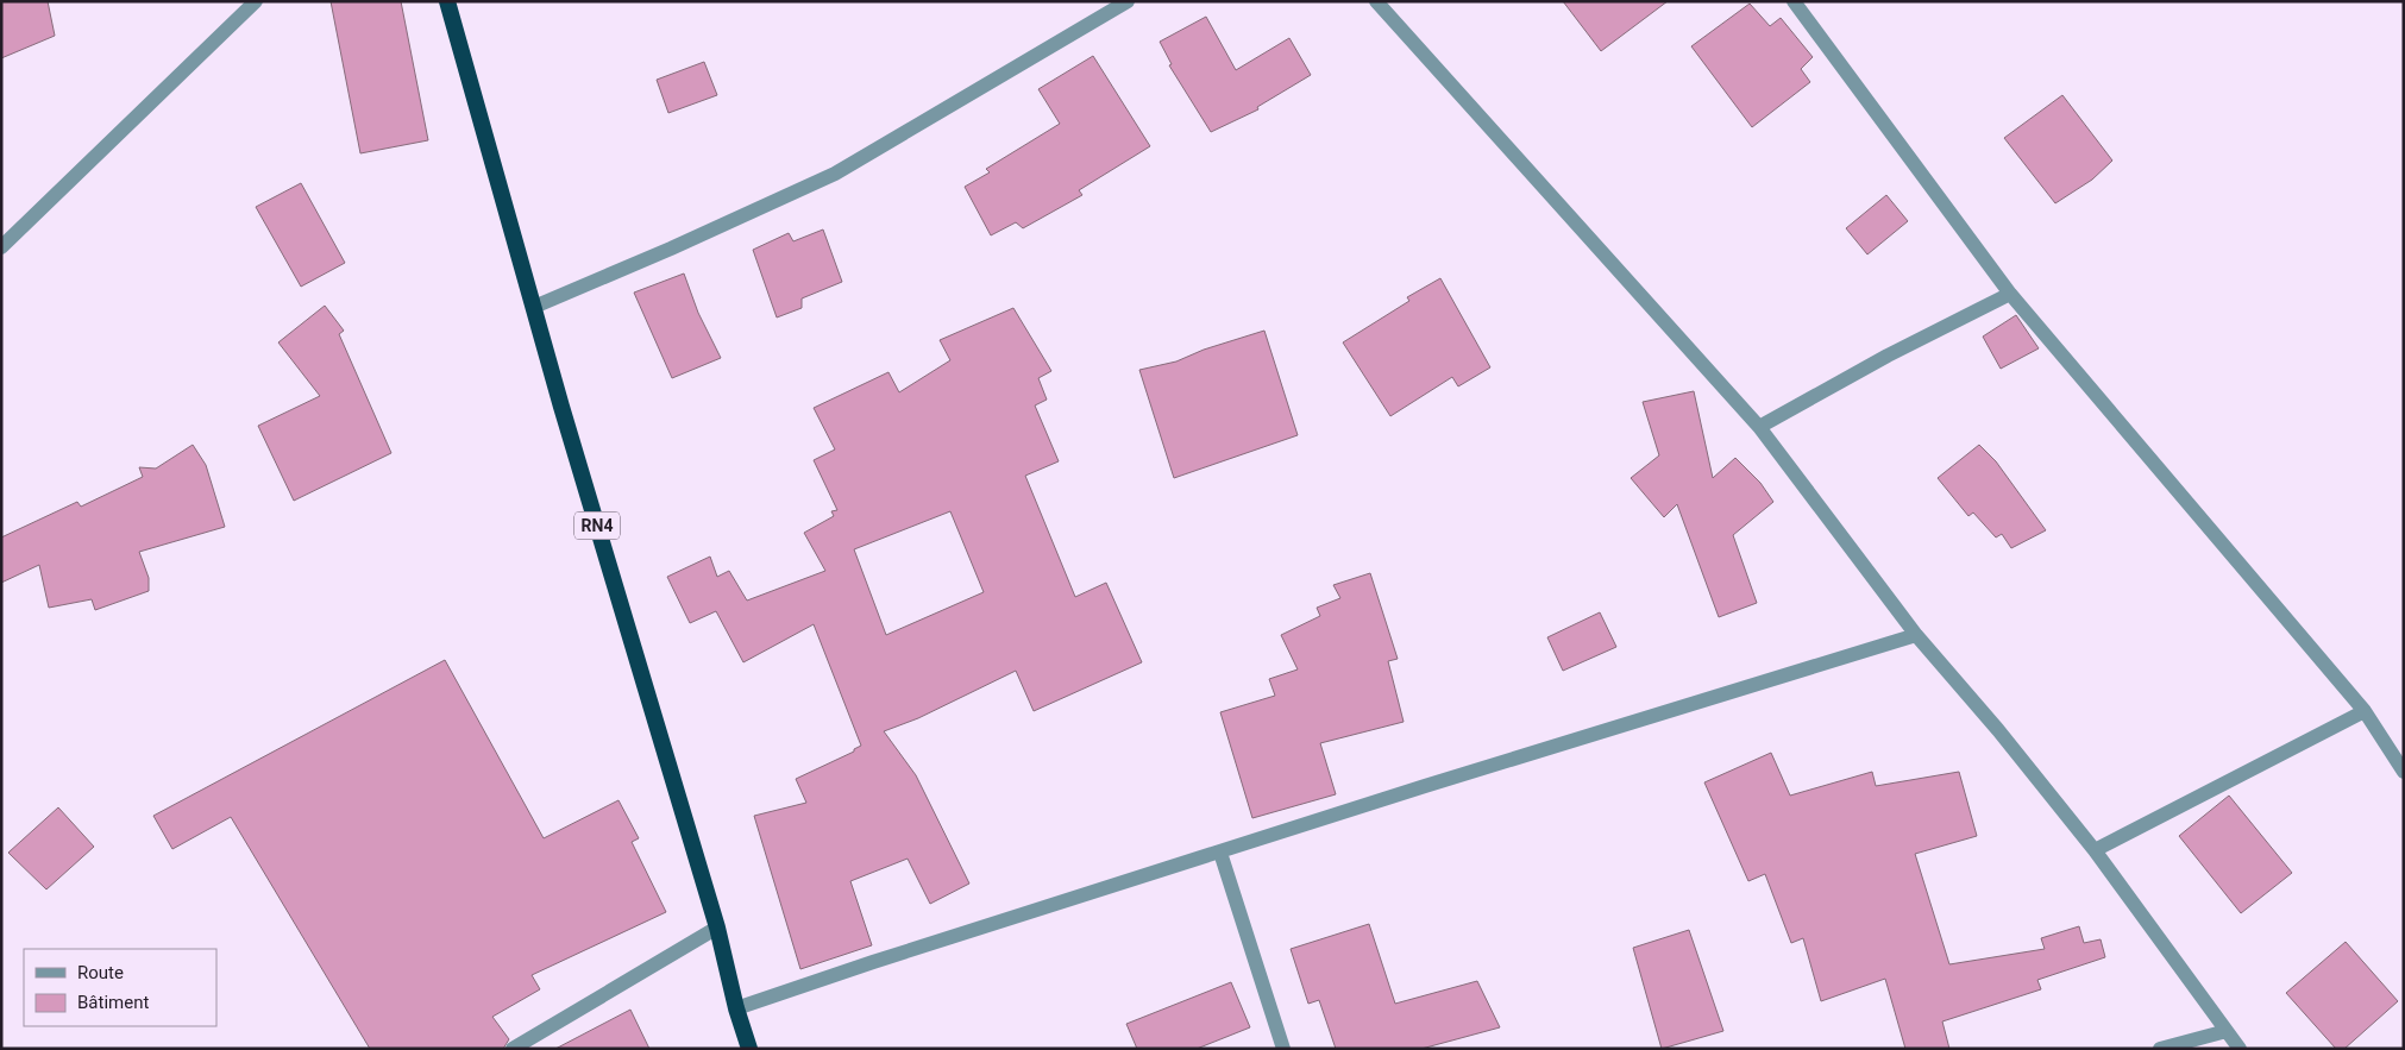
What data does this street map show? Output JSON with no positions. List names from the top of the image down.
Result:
{
  "streets": {
    "highway": ["RN4"]
  },
  "legend": ["Route", "Bâtiment"]
}
